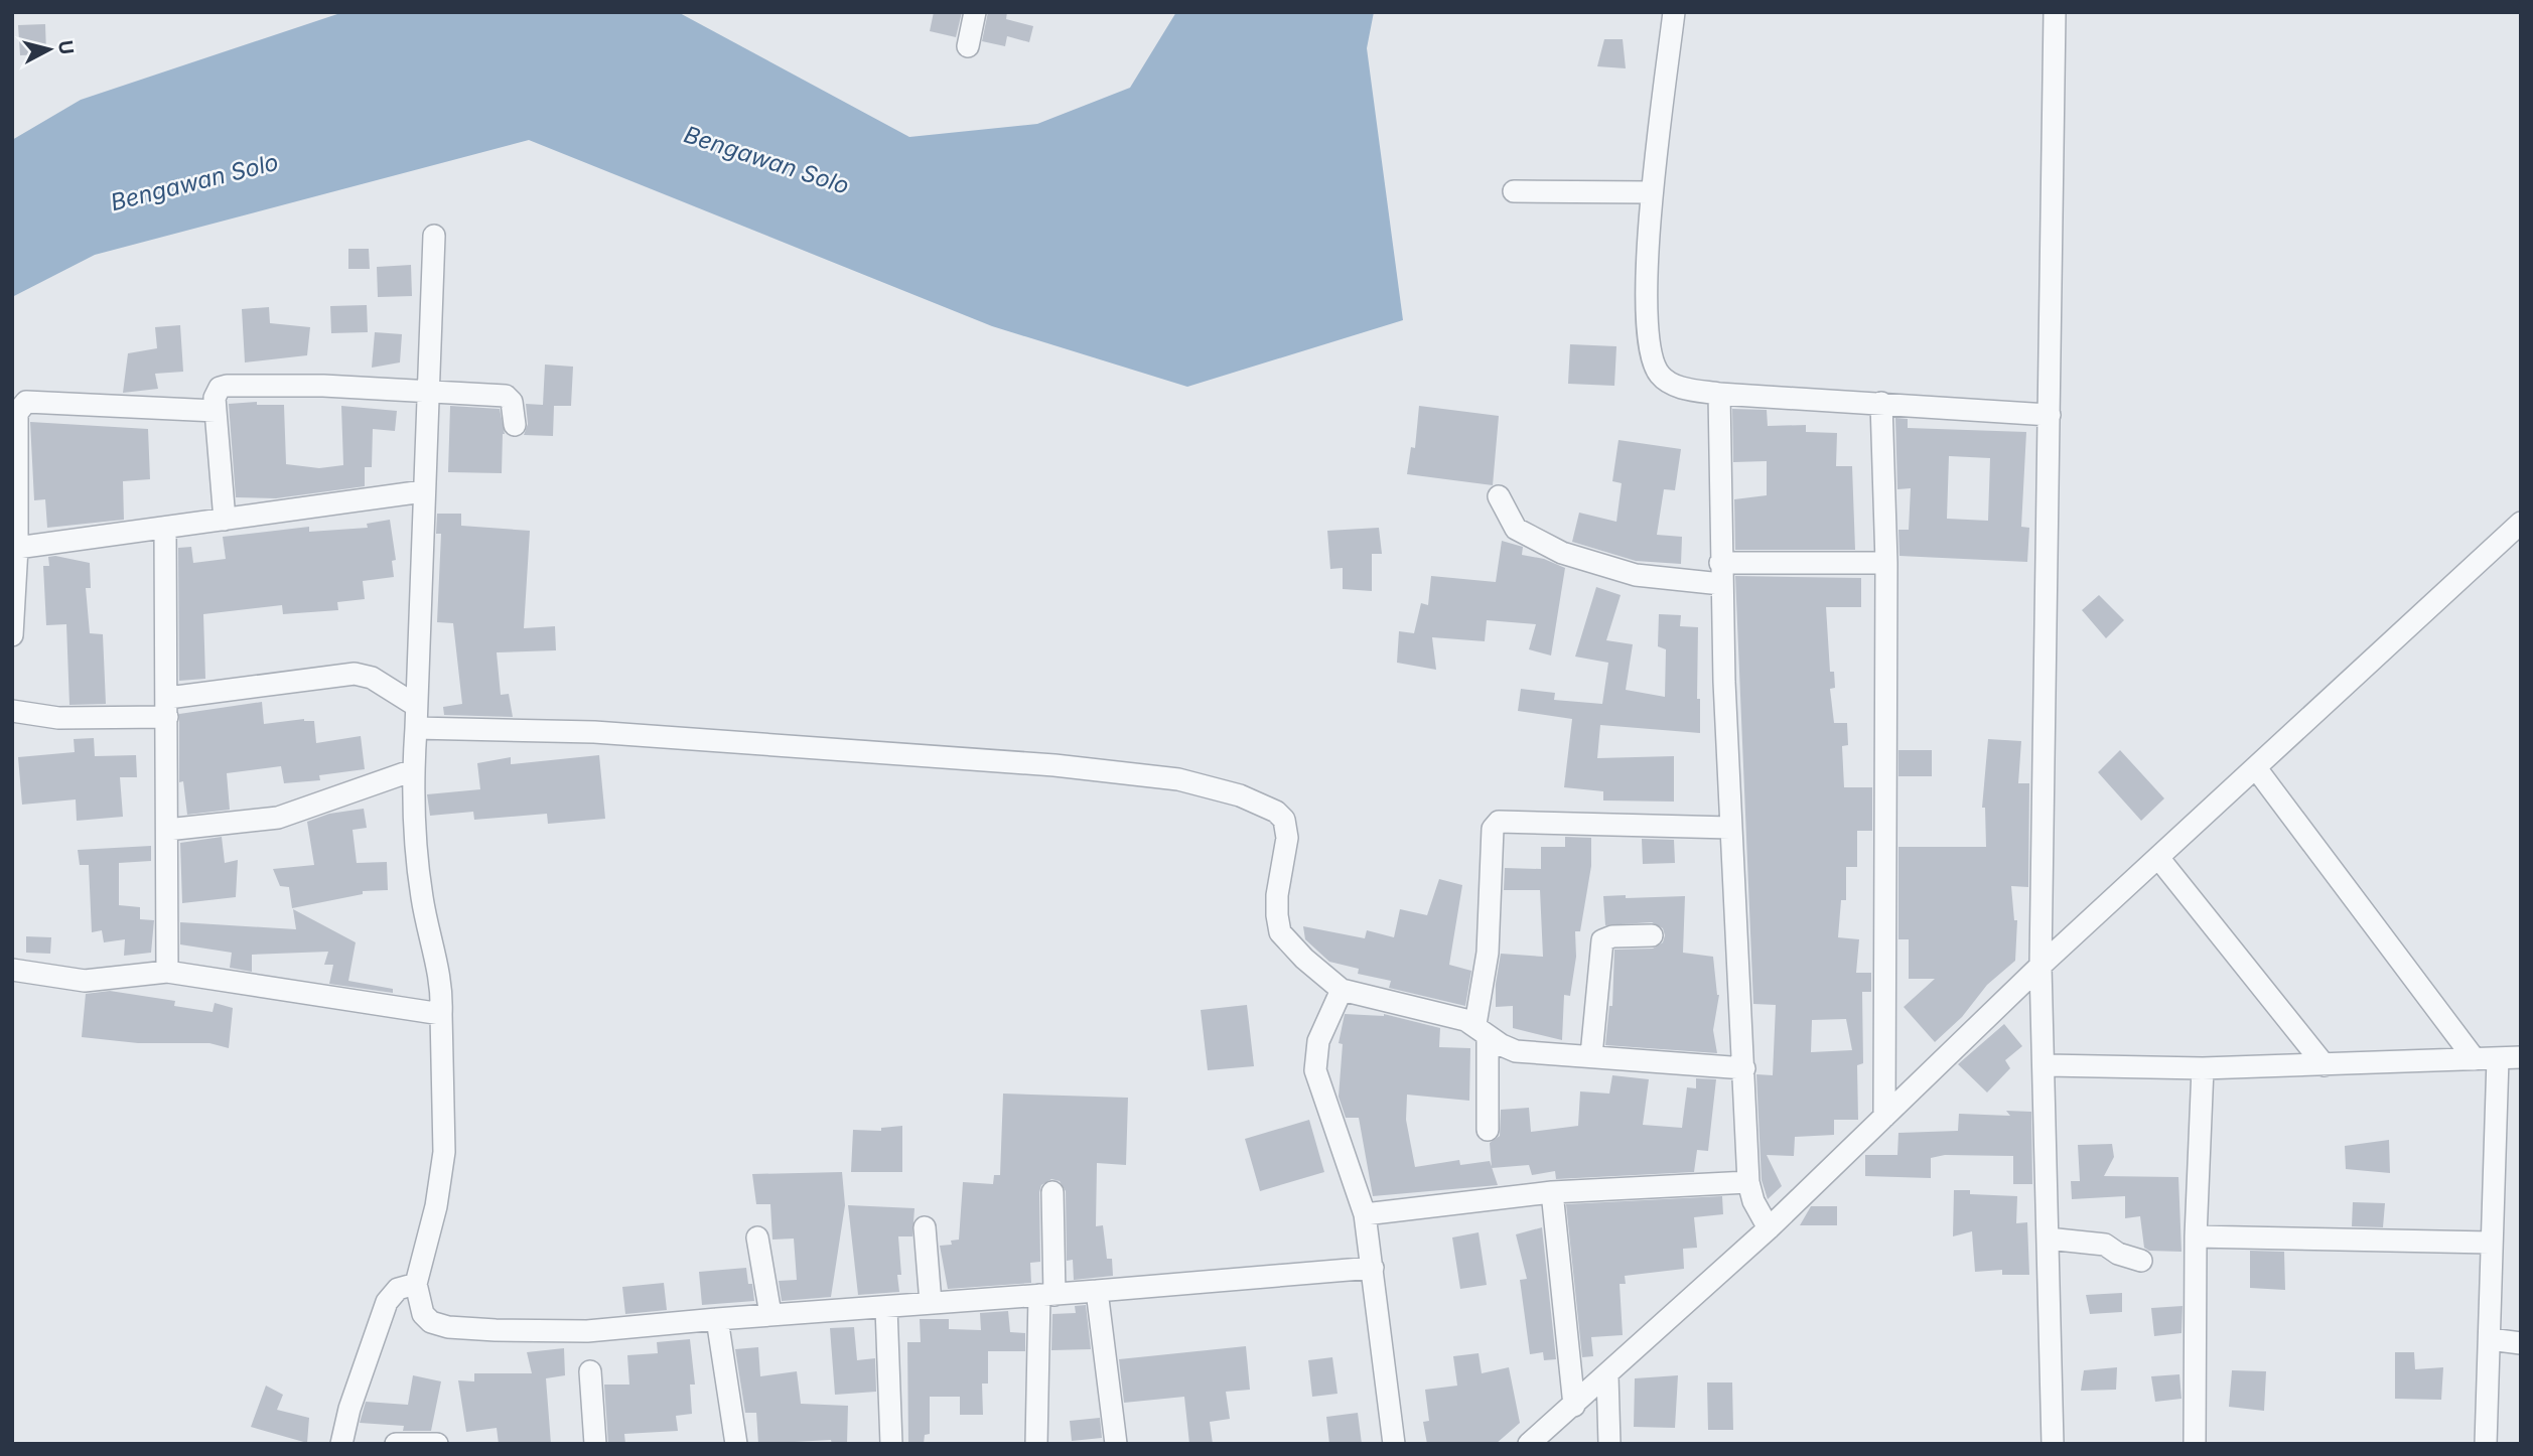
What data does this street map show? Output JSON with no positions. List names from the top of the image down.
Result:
{
  "water": ["Bengawan Solo"],
  "north": "right"
}
